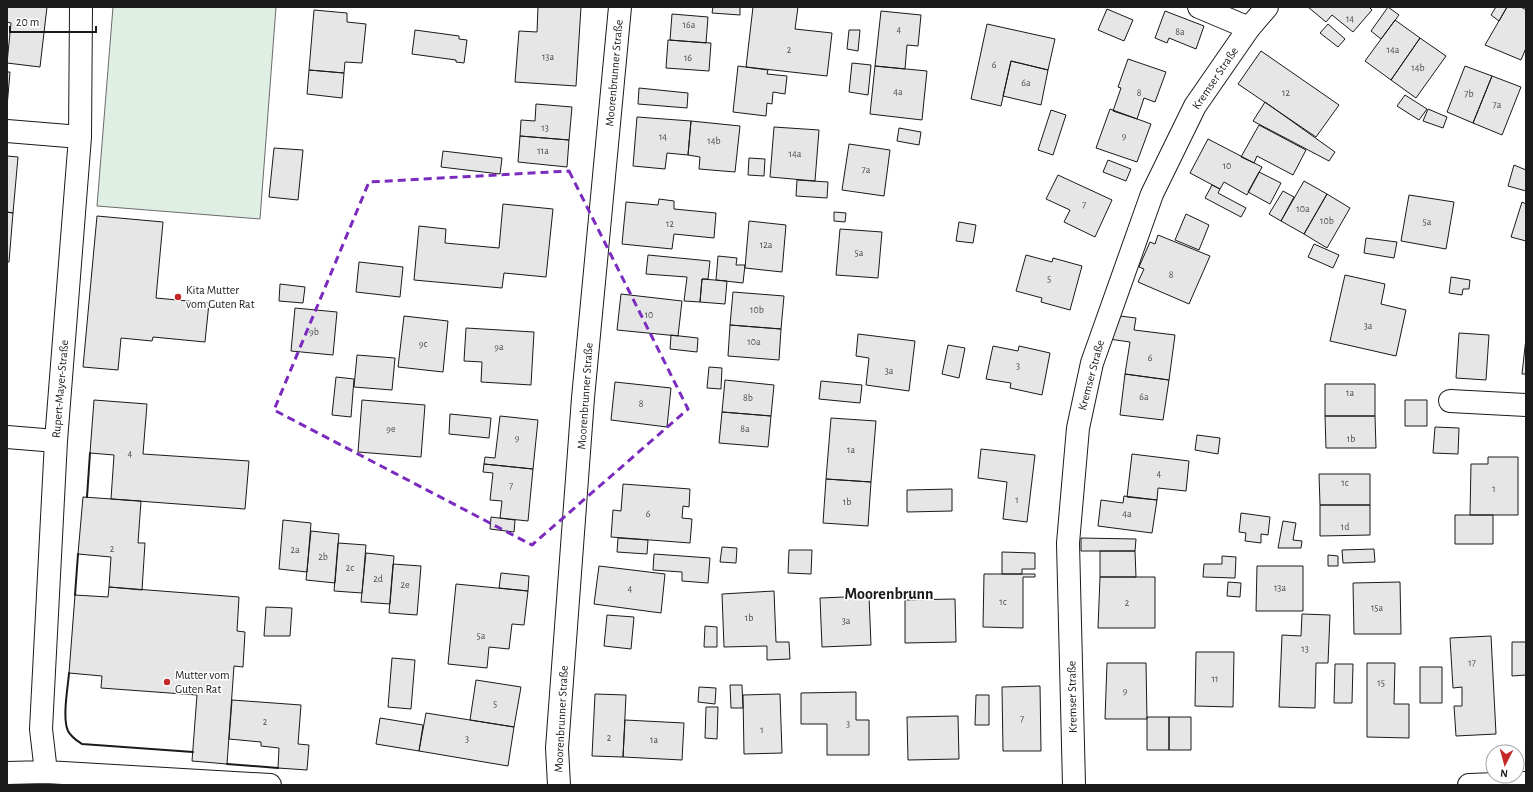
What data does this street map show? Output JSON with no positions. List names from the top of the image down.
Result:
{
  "streets": {
    "street": ["Moorenbrunner Straße", "Kremser Straße", "Rupert-Mayer-Straße"]
  },
  "districts": ["Moorenbrunn"],
  "places": ["Kita Mutter vom Guten Rat", "Mutter vom Guten Rat"],
  "house_numbers": [
    "14",
    "16a",
    "4",
    "8a",
    "2",
    "14a",
    "13a",
    "16",
    "6",
    "14b",
    "6a",
    "4a",
    "8",
    "12",
    "7b",
    "7a",
    "13",
    "9",
    "14",
    "14b",
    "11a",
    "14a",
    "10",
    "7a",
    "7",
    "10a",
    "10b",
    "5a",
    "12",
    "12a",
    "5a",
    "8",
    "5",
    "10b",
    "10",
    "3a",
    "9b",
    "10a",
    "9c",
    "9a",
    "6",
    "3",
    "3a",
    "1a",
    "6a",
    "8b",
    "8",
    "9e",
    "8a",
    "9",
    "1b",
    "1a",
    "4",
    "4",
    "1c",
    "7",
    "1",
    "1",
    "1b",
    "6",
    "4a",
    "1d",
    "2",
    "2a",
    "2b",
    "2c",
    "2d",
    "2e",
    "13a",
    "4",
    "1c",
    "2",
    "15a",
    "1b",
    "3a",
    "5a",
    "13",
    "17",
    "11",
    "15",
    "9",
    "5",
    "7",
    "2",
    "3",
    "1",
    "2",
    "3",
    "1a"
  ],
  "scale_bar": "20 m",
  "north": "bottom"
}
